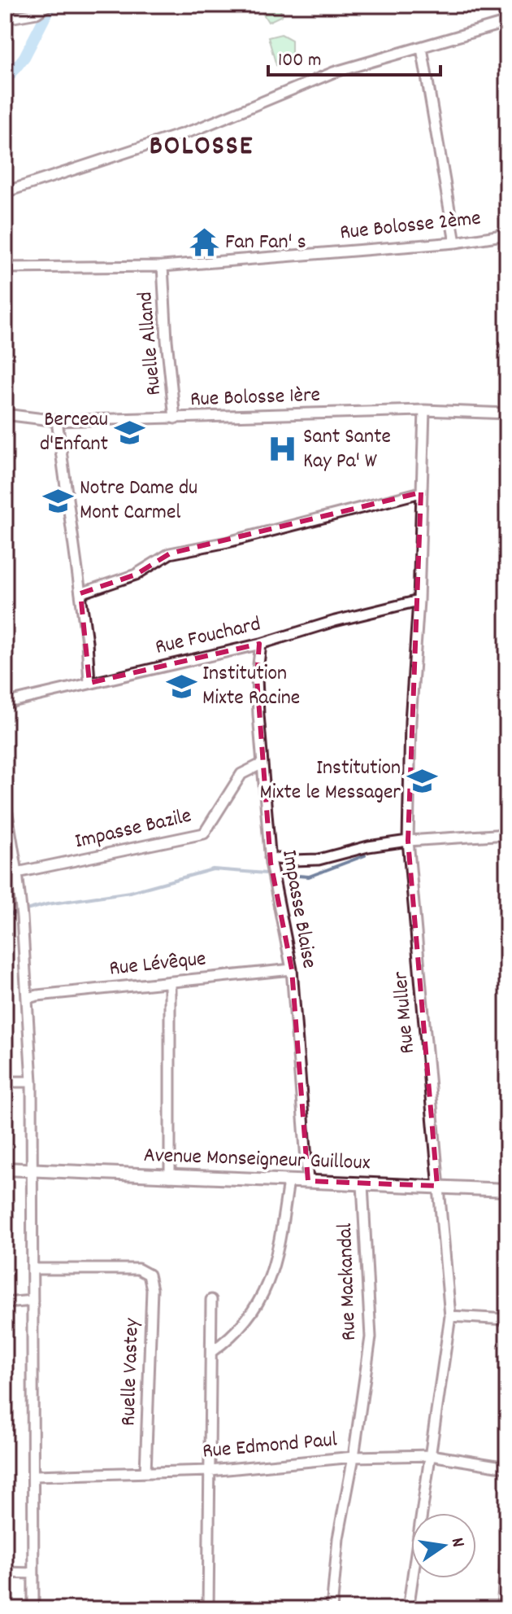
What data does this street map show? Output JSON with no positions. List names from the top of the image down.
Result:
{
  "streets": {
    "street": [
      "Rue Bolosse 2ème",
      "Ruelle Alland",
      "Rue Bolosse 1ère",
      "Rue Fouchard",
      "Impasse Bazile",
      "Impasse Blaise",
      "Rue Lévêque",
      "Rue Muller",
      "Avenue Monseigneur Guilloux",
      "Rue Mackandal",
      "Ruelle Vastey",
      "Rue Edmond Paul"
    ]
  },
  "crossings": [
    ["Rue Bolosse 2ème", "Ruelle Alland"],
    ["Ruelle Alland", "Rue Bolosse 1ère"],
    ["Rue Bolosse 1ère", "Rue Muller"],
    ["Rue Fouchard", "Impasse Blaise"],
    ["Rue Fouchard", "Rue Muller"],
    ["Impasse Bazile", "Impasse Blaise"],
    ["Impasse Blaise", "Rue Lévêque"],
    ["Impasse Blaise", "Avenue Monseigneur Guilloux"],
    ["Rue Muller", "Avenue Monseigneur Guilloux"],
    ["Rue Muller", "Rue Edmond Paul"],
    ["Avenue Monseigneur Guilloux", "Rue Mackandal"],
    ["Rue Mackandal", "Rue Edmond Paul"],
    ["Ruelle Vastey", "Rue Edmond Paul"]
  ],
  "districts": ["BOLOSSE"],
  "places": {
    "temple": ["Fan Fan' s"],
    "school or university": [
      "Berceau d'Enfant",
      "Notre Dame du Mont Carmel",
      "Institution Mixte Racine",
      "Institution Mixte le Messager"
    ],
    "hospital": ["Sant Sante Kay Pa' W"]
  },
  "scale_bar": "100 m",
  "north": "right"
}
